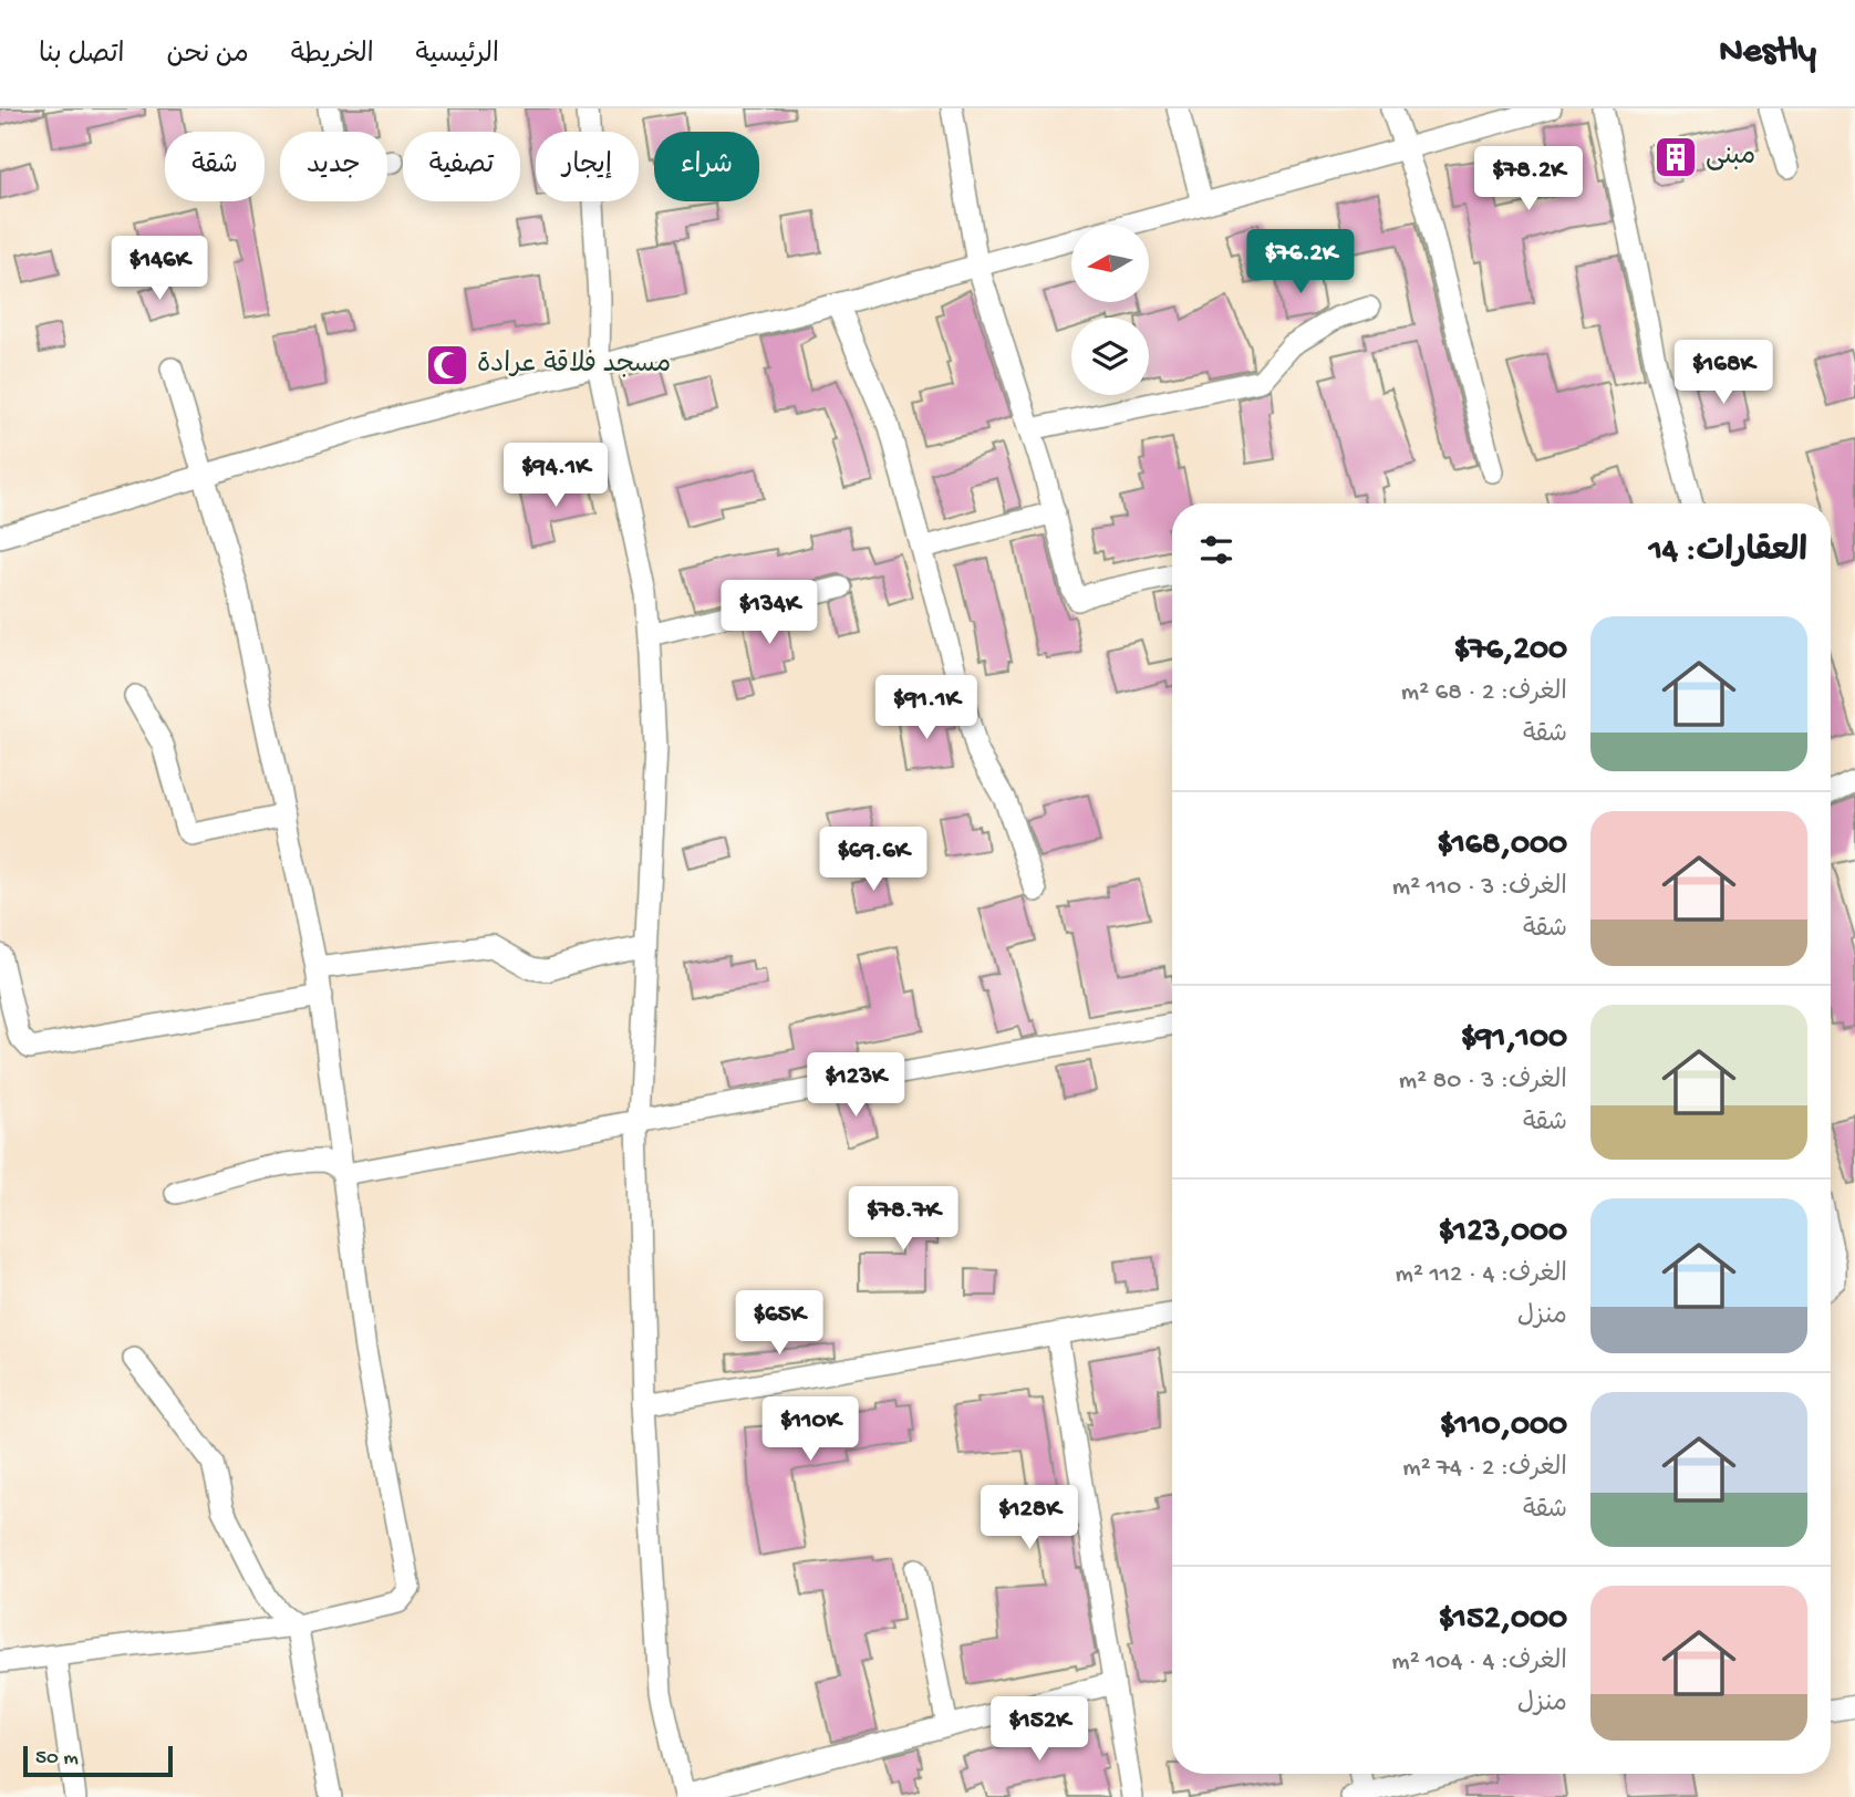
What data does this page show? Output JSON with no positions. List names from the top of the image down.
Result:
{
  "places": {
    "building": ["مبنى"],
    "mosque": ["مسجد فلاقة عرادة"]
  },
  "scale_bar": "50 m",
  "north": "left",
  "page": {
    "header": "Nestly",
    "nav": [
      "الرئيسية",
      "الخريطة",
      "من نحن",
      "اتصل بنا"
    ],
    "chip": [
      "شراء",
      "إيجار",
      "تصفية",
      "جديد",
      "شقة"
    ],
    "price": [
      "$78.2K",
      "$76.2K",
      "$146K",
      "$168K",
      "$94.1K",
      "$134K",
      "$91.1K",
      "$69.6K",
      "$123K",
      "$78.7K",
      "$65K",
      "$110K",
      "$128K",
      "$152K"
    ],
    "heading": "العقارات: 14",
    "list": [
      {
        "name": "$76,200",
        "note": "الغرف: 2 · 68 m² · شقة"
      },
      {
        "name": "$168,000",
        "note": "الغرف: 3 · 110 m² · شقة"
      },
      {
        "name": "$91,100",
        "note": "الغرف: 3 · 80 m² · شقة"
      },
      {
        "name": "$123,000",
        "note": "الغرف: 4 · 112 m² · منزل"
      },
      {
        "name": "$110,000",
        "note": "الغرف: 2 · 74 m² · شقة"
      },
      {
        "name": "$152,000",
        "note": "الغرف: 4 · 104 m² · منزل"
      }
    ],
    "scale": "50 m"
  }
}
